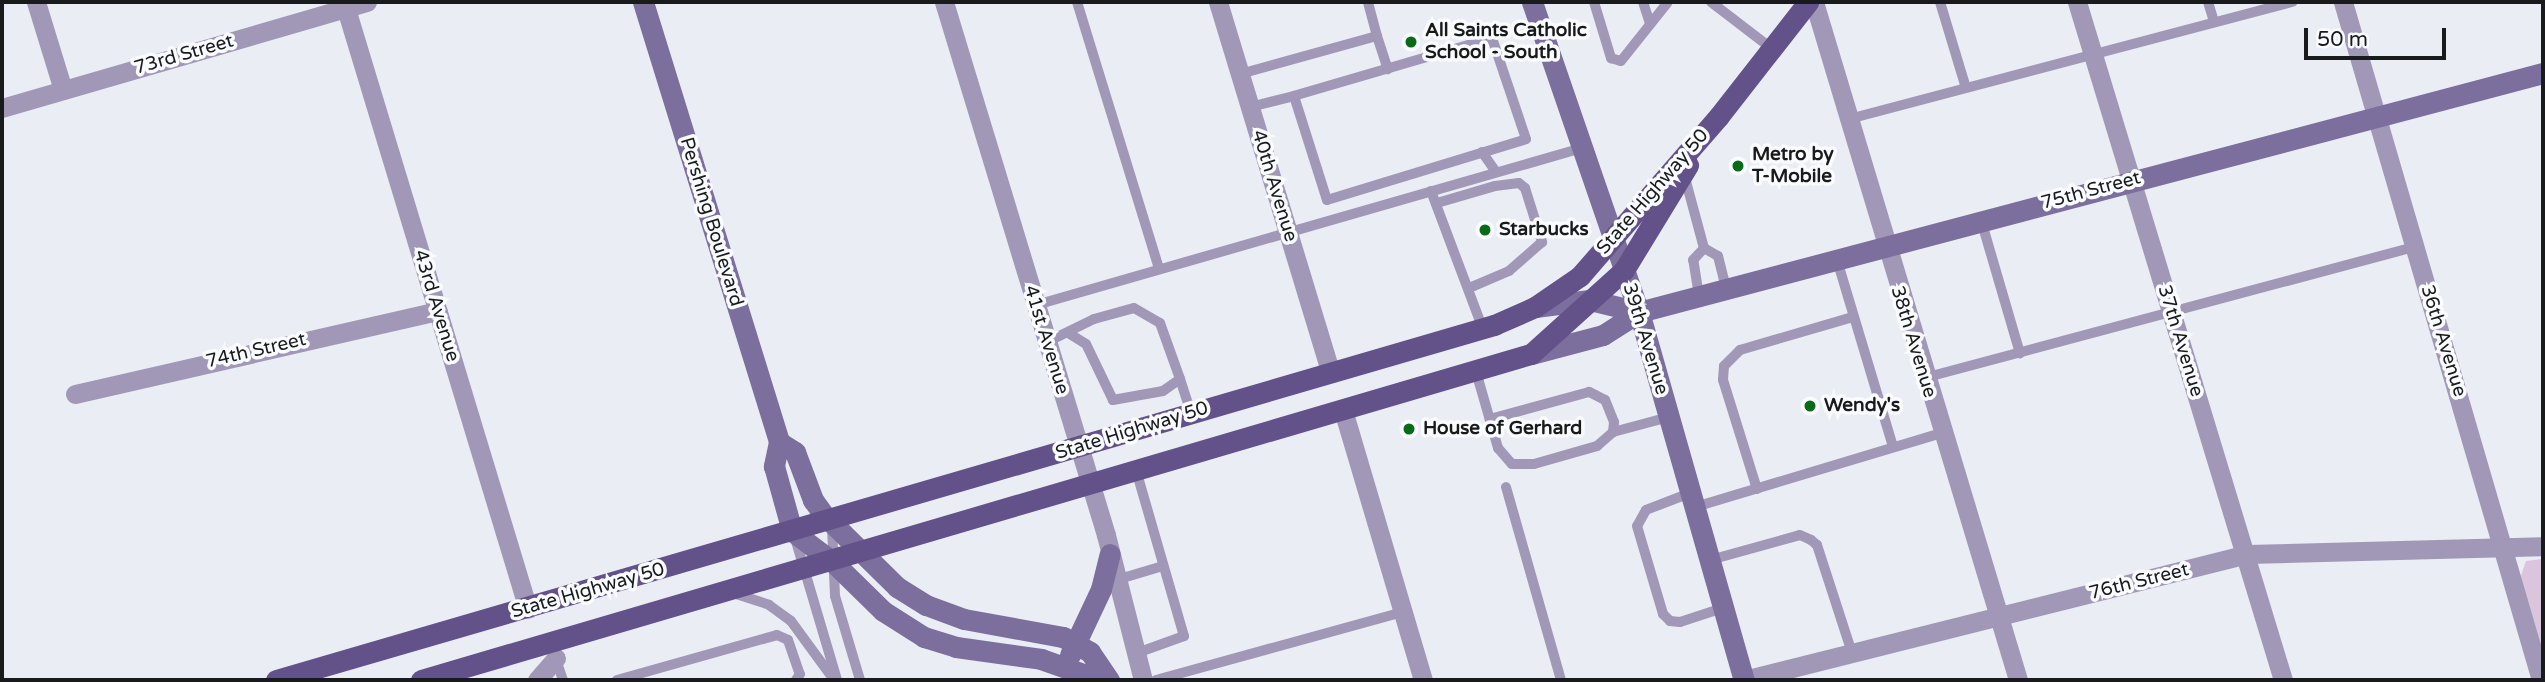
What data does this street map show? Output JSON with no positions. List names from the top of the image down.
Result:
{
  "streets": {
    "main road": ["State Highway 50"],
    "street": [
      "73rd Street",
      "40th Avenue",
      "75th Street",
      "Pershing Boulevard",
      "43rd Avenue",
      "39th Avenue",
      "41st Avenue",
      "37th Avenue",
      "36th Avenue",
      "38th Avenue",
      "74th Street",
      "76th Street"
    ]
  },
  "crossings": [
    ["73rd Street", "43rd Avenue"],
    ["40th Avenue", "State Highway 50"],
    ["75th Street", "State Highway 50"],
    ["75th Street", "39th Avenue"],
    ["75th Street", "37th Avenue"],
    ["75th Street", "36th Avenue"],
    ["75th Street", "38th Avenue"],
    ["State Highway 50", "Pershing Boulevard"],
    ["State Highway 50", "43rd Avenue"],
    ["State Highway 50", "39th Avenue"],
    ["State Highway 50", "41st Avenue"],
    ["43rd Avenue", "74th Street"],
    ["39th Avenue", "76th Street"],
    ["37th Avenue", "76th Street"],
    ["36th Avenue", "76th Street"],
    ["38th Avenue", "76th Street"]
  ],
  "places": [
    "All Saints Catholic School - South",
    "Metro by T-Mobile",
    "Starbucks",
    "Wendy's",
    "House of Gerhard"
  ],
  "scale_bar": "50 m"
}
